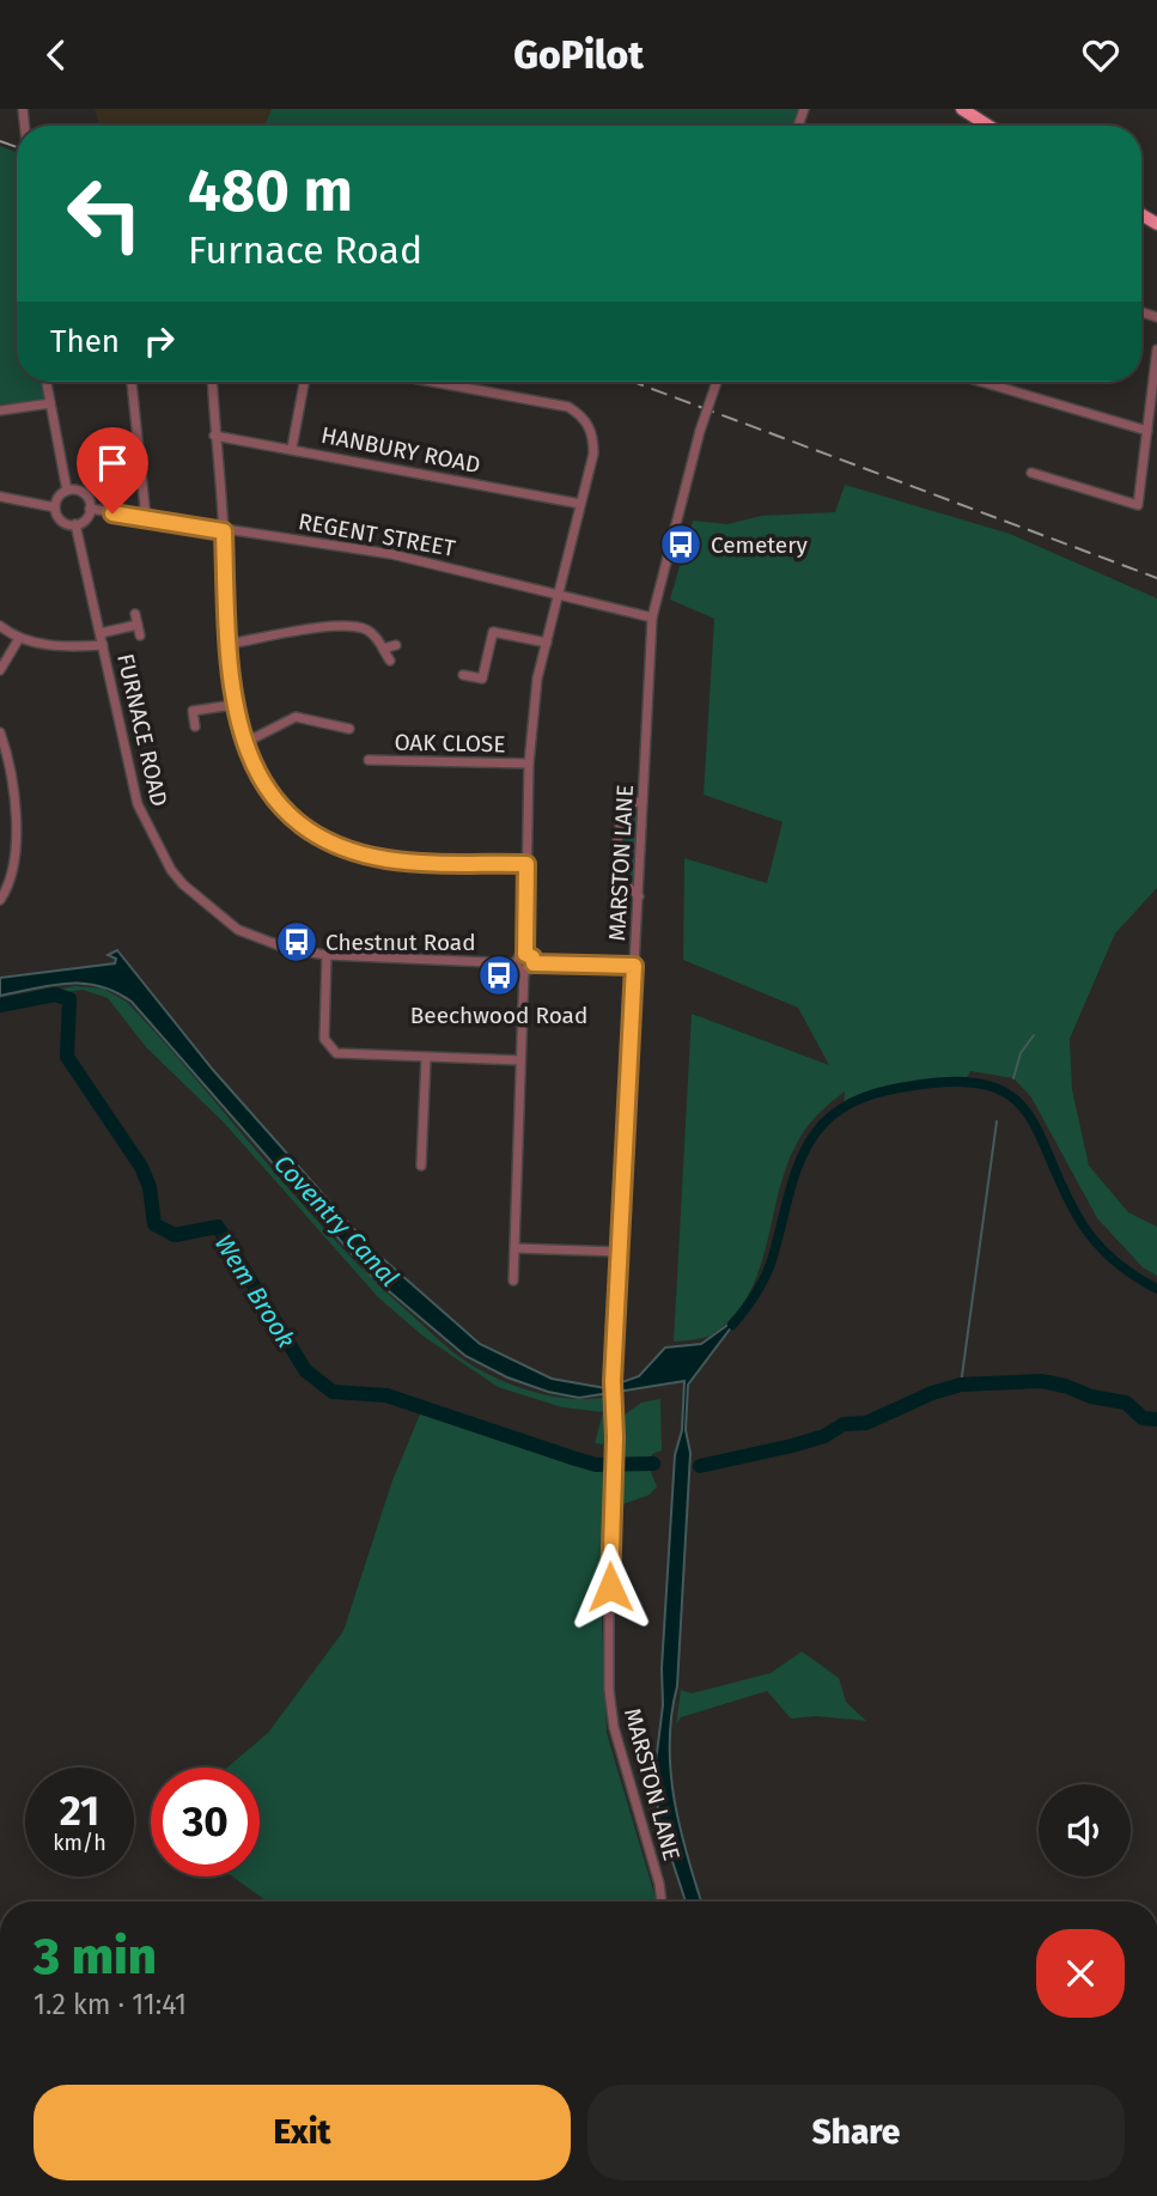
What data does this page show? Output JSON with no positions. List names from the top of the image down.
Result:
{
  "streets": {
    "street": [
      "HANBURY ROAD",
      "REGENT STREET",
      "FURNACE ROAD",
      "OAK CLOSE",
      "MARSTON LANE"
    ]
  },
  "crossings": [
    ["REGENT STREET", "FURNACE ROAD"],
    ["REGENT STREET", "MARSTON LANE"]
  ],
  "water": ["Coventry Canal", "Wem Brook"],
  "places": {
    "bus stop": ["Cemetery", "Chestnut Road", "Beechwood Road"]
  },
  "page": {
    "header": "GoPilot",
    "turn": ["480 m", "Furnace Road"],
    "then": "Then",
    "speed": "21 km/h",
    "limit": "30",
    "heading": ["3 min", "1.2 km · 11:41"],
    "buttons": ["Exit", "Share"]
  }
}
